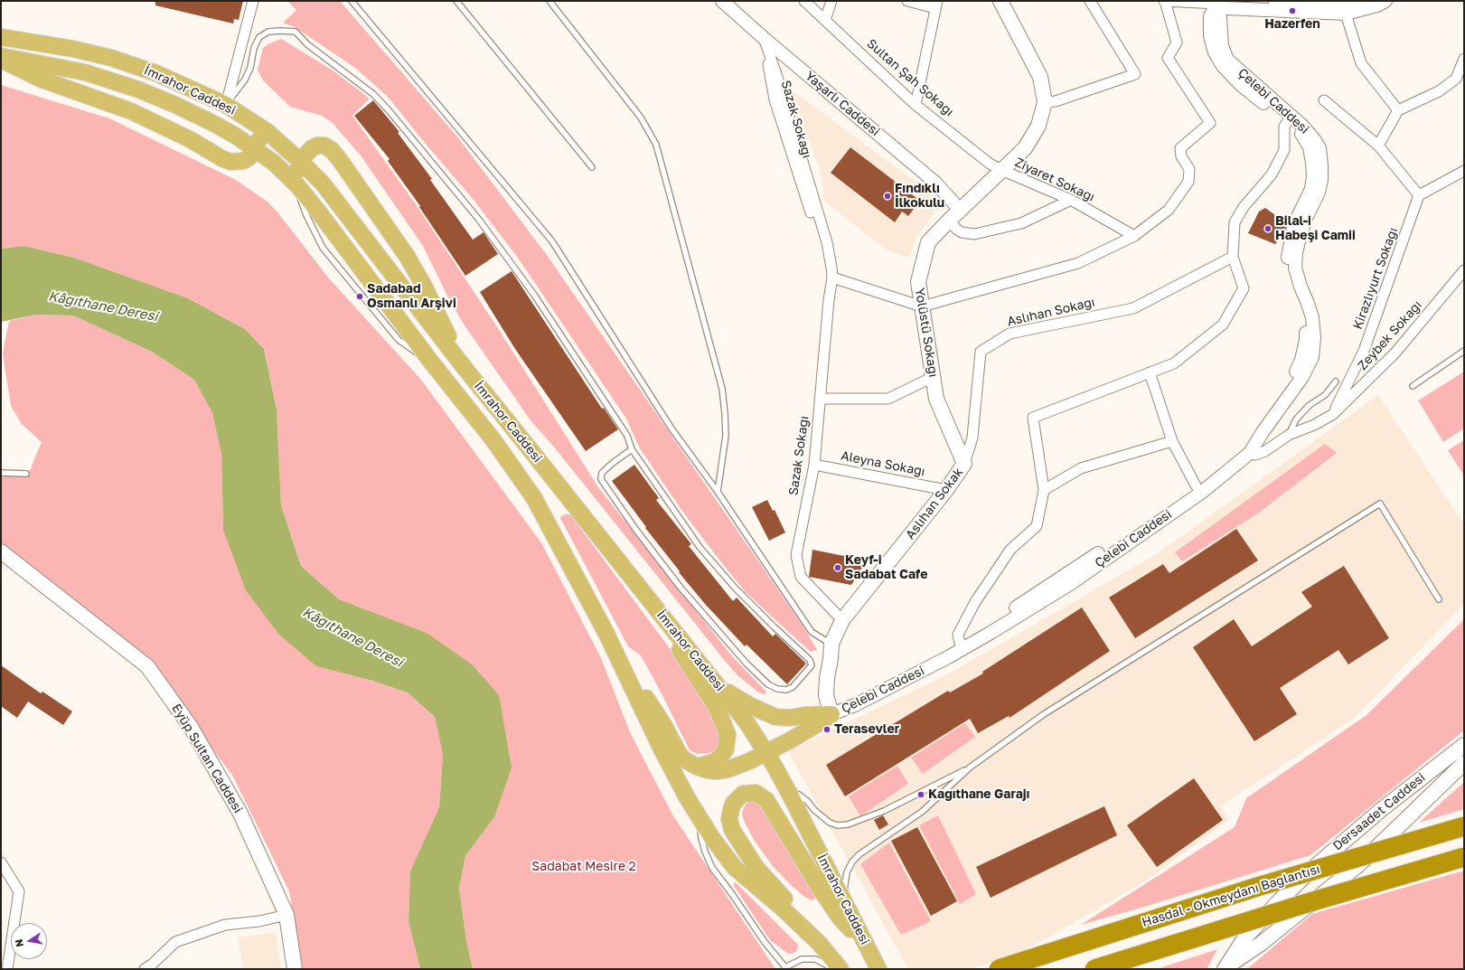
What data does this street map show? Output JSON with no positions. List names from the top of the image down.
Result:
{
  "streets": {
    "highway": ["Hasdal - Okmeydanı Bağlantısı"],
    "main road": [
      "İmrahor Caddesi",
      "Yolüstü Sokağı",
      "Aslıhan Sokak",
      "Eyüp Sultan Caddesi",
      "Dersaadet Caddesi"
    ],
    "street": [
      "Sultan Şah Sokağı",
      "Çelebi Caddesi",
      "Yaşarlı Caddesi",
      "Sazak Sokağı",
      "Ziyaret Sokağı",
      "Kirazlıyurt Sokağı",
      "Aslıhan Sokağı",
      "Zeybek Sokağı",
      "Aleyna Sokağı"
    ]
  },
  "crossings": [
    ["Sultan Şah Sokağı", "Ziyaret Sokağı"],
    ["Sultan Şah Sokağı", "Yolüstü Sokağı"],
    ["Çelebi Caddesi", "Zeybek Sokağı"],
    ["Çelebi Caddesi", "Aslıhan Sokak"],
    ["Yaşarlı Caddesi", "Sazak Sokağı"],
    ["Yaşarlı Caddesi", "Yolüstü Sokağı"],
    ["Sazak Sokağı", "Aleyna Sokağı"],
    ["Sazak Sokağı", "Aslıhan Sokak"],
    ["Ziyaret Sokağı", "Yolüstü Sokağı"],
    ["Kirazlıyurt Sokağı", "Zeybek Sokağı"],
    ["Aslıhan Sokağı", "Yolüstü Sokağı"],
    ["Aslıhan Sokağı", "Aslıhan Sokak"],
    ["Yolüstü Sokağı", "Aslıhan Sokak"],
    ["Aleyna Sokağı", "Aslıhan Sokak"]
  ],
  "water": ["Kâğıthane Deresi"],
  "parks": ["Sadabat Mesire 2"],
  "places": [
    "Hazerfen",
    "Fındıklı İlkokulu",
    "Bilal-i Habeşi Camii",
    "Sadabad Osmanlı Arşivi",
    "Keyf-i Sadabat Cafe",
    "Terasevler",
    "Kağıthane Garajı"
  ],
  "north": "left"
}
